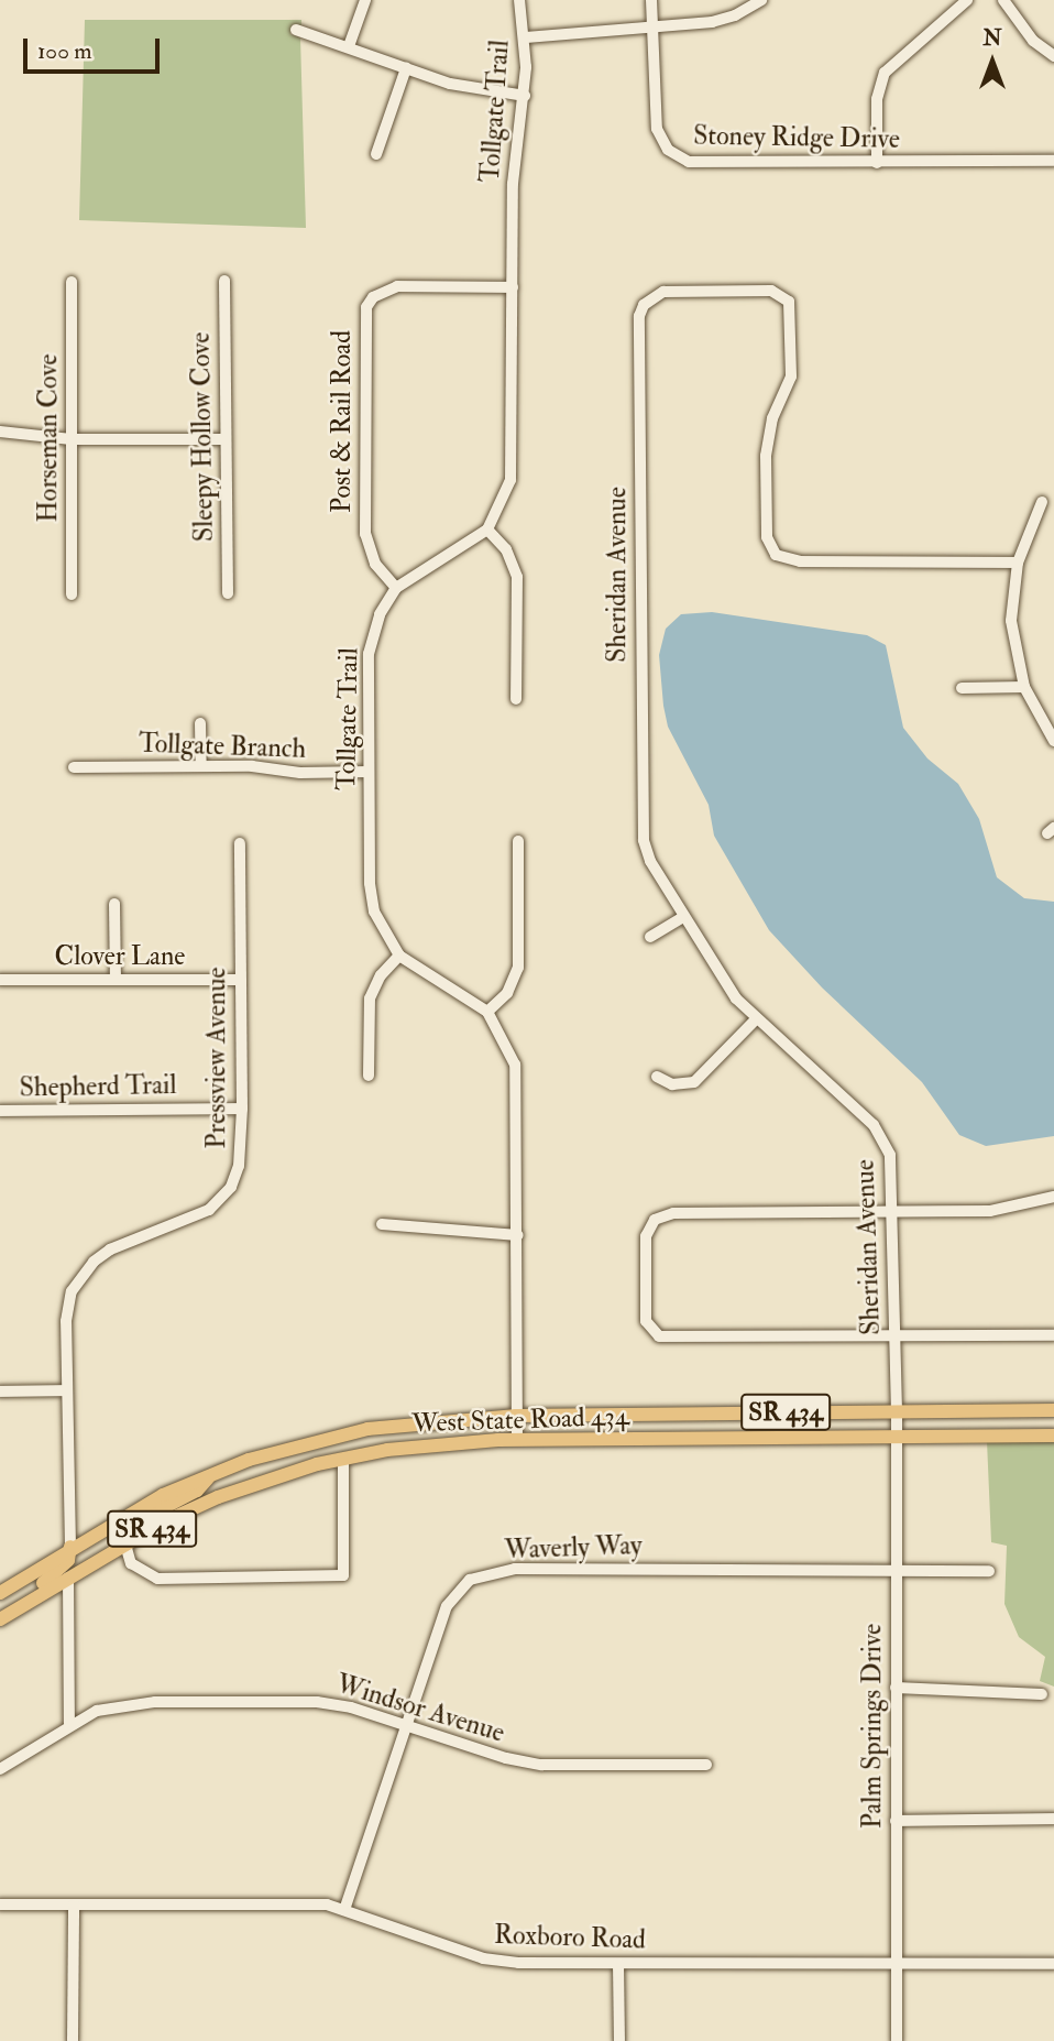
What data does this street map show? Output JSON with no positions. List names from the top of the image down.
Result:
{
  "streets": {
    "main road": ["SR 434", "West State Road 434"],
    "street": [
      "Tollgate Trail",
      "Stoney Ridge Drive",
      "Post & Rail Road",
      "Sleepy Hollow Cove",
      "Horseman Cove",
      "Sheridan Avenue",
      "Tollgate Branch",
      "Clover Lane",
      "Pressview Avenue",
      "Shepherd Trail",
      "Waverly Way",
      "Windsor Avenue",
      "Palm Springs Drive",
      "Roxboro Road"
    ]
  },
  "crossings": [
    ["Tollgate Trail", "Post & Rail Road"],
    ["Tollgate Trail", "Tollgate Branch"],
    ["Tollgate Trail", "SR 434"],
    ["Tollgate Trail", "West State Road 434"],
    ["Sheridan Avenue", "SR 434"],
    ["Sheridan Avenue", "Palm Springs Drive"],
    ["Clover Lane", "Pressview Avenue"],
    ["Pressview Avenue", "Shepherd Trail"],
    ["Pressview Avenue", "SR 434"],
    ["SR 434", "West State Road 434"],
    ["SR 434", "Palm Springs Drive"],
    ["West State Road 434", "Palm Springs Drive"],
    ["Waverly Way", "Windsor Avenue"],
    ["Waverly Way", "Palm Springs Drive"],
    ["Waverly Way", "Roxboro Road"],
    ["Palm Springs Drive", "Roxboro Road"]
  ],
  "scale_bar": "100 m",
  "north": "top"
}
